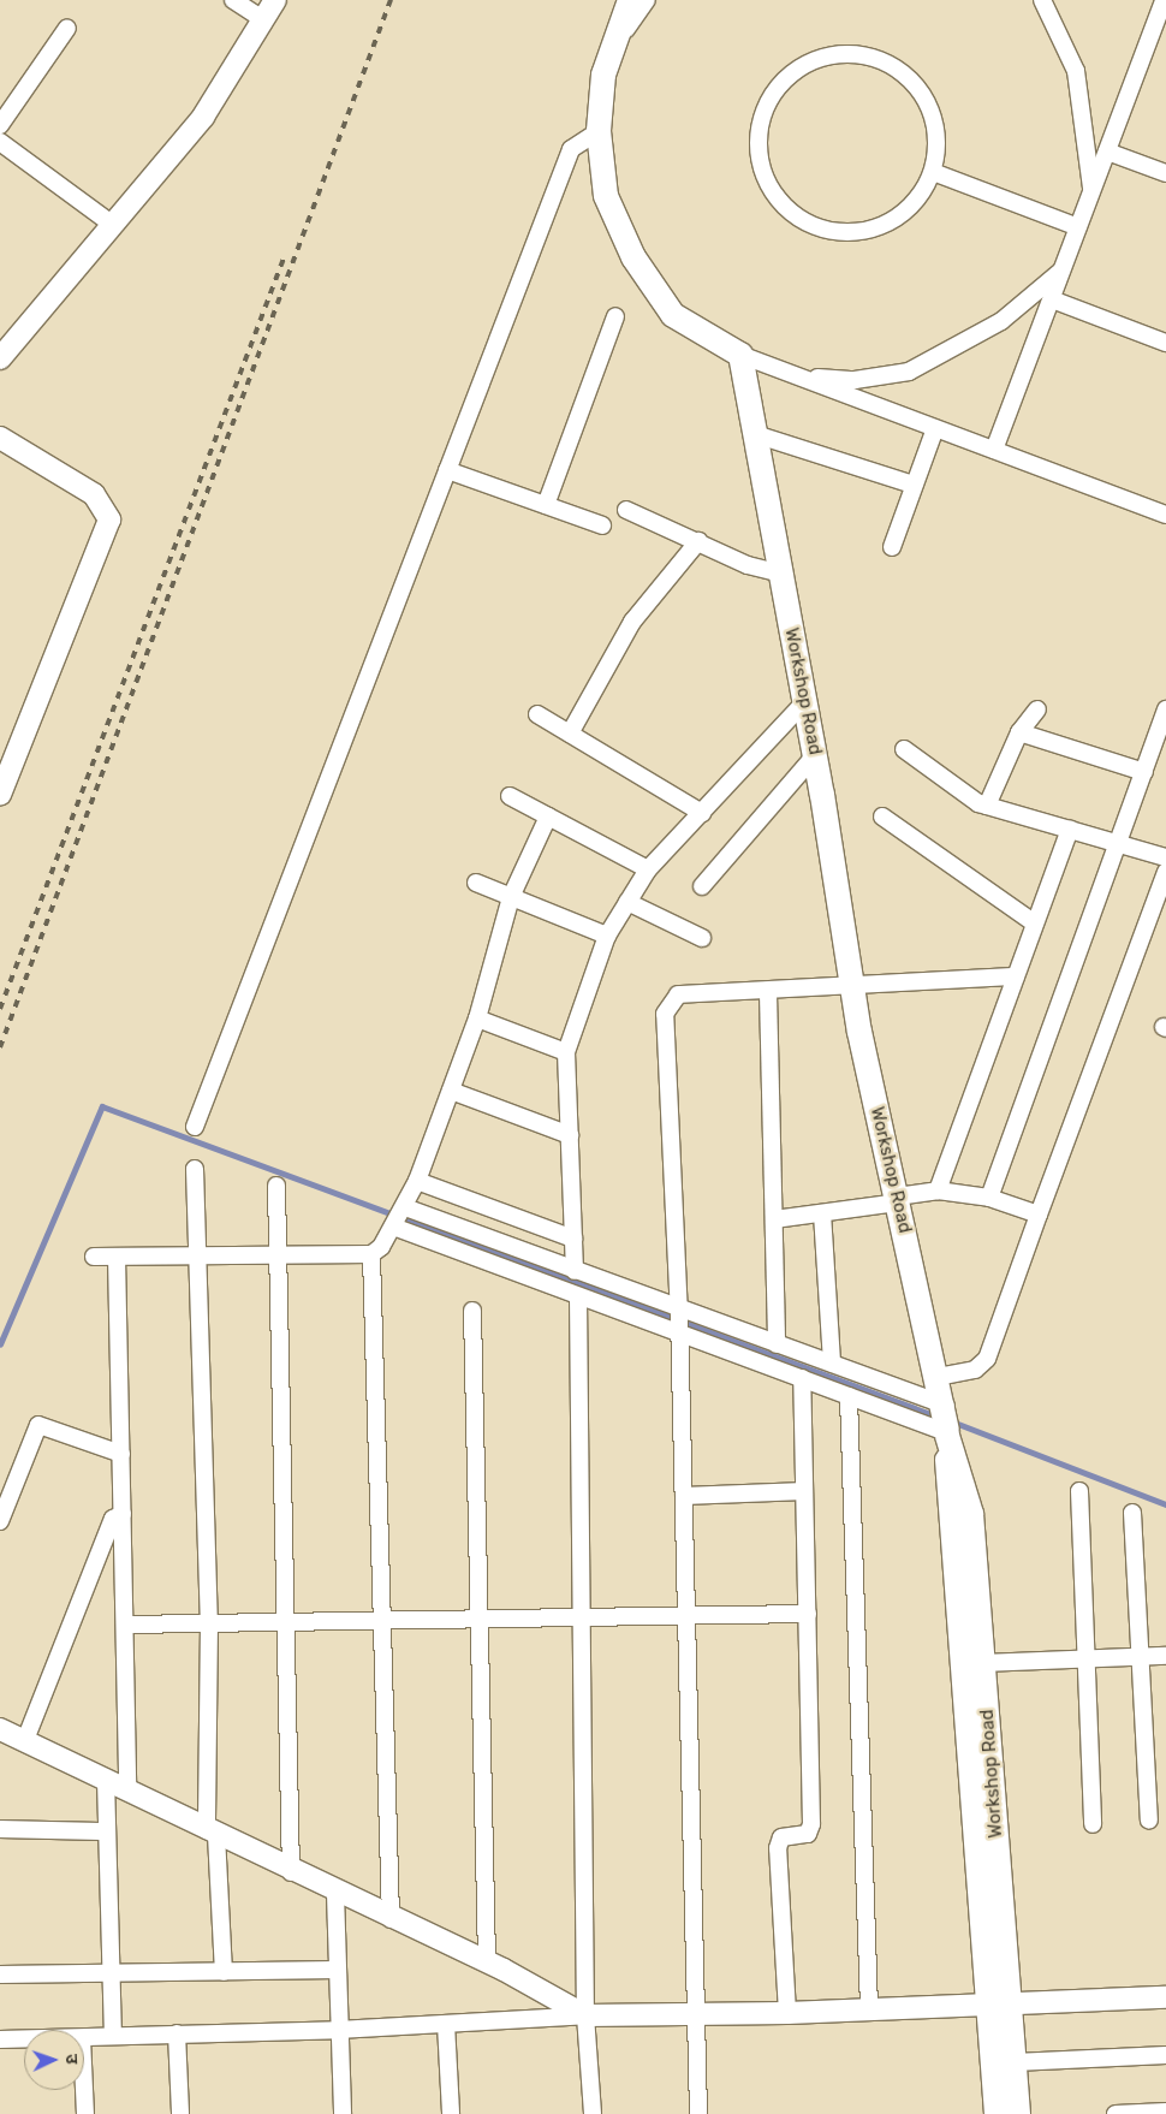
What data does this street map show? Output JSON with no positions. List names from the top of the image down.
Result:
{
  "streets": {
    "main road": ["Workshop Road"]
  },
  "north": "right"
}
